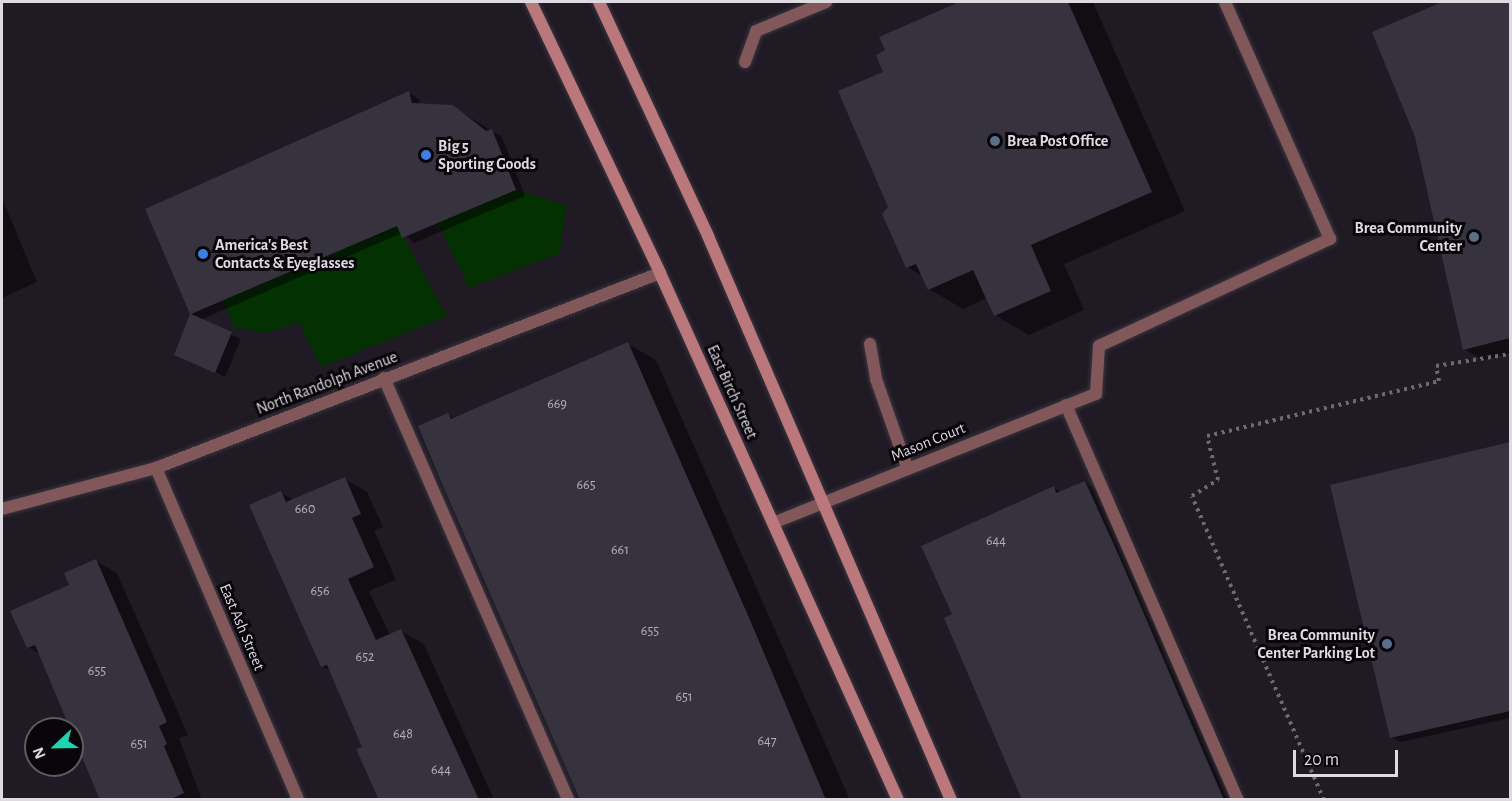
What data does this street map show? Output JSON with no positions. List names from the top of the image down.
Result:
{
  "streets": {
    "street": [
      "North Randolph Avenue",
      "East Birch Street",
      "Mason Court",
      "East Ash Street"
    ]
  },
  "crossings": [
    ["North Randolph Avenue", "East Birch Street"],
    ["North Randolph Avenue", "East Ash Street"],
    ["East Birch Street", "Mason Court"]
  ],
  "places": [
    "Brea Post Office",
    "Big 5 Sporting Goods",
    "Brea Community Center",
    "America's Best Contacts & Eyeglasses",
    "Brea Community Center Parking Lot"
  ],
  "house_numbers": [
    "669",
    "665",
    "660",
    "644",
    "661",
    "656",
    "655",
    "652",
    "655",
    "651",
    "648",
    "647",
    "651",
    "644"
  ],
  "scale_bar": "20 m",
  "north": "left"
}
